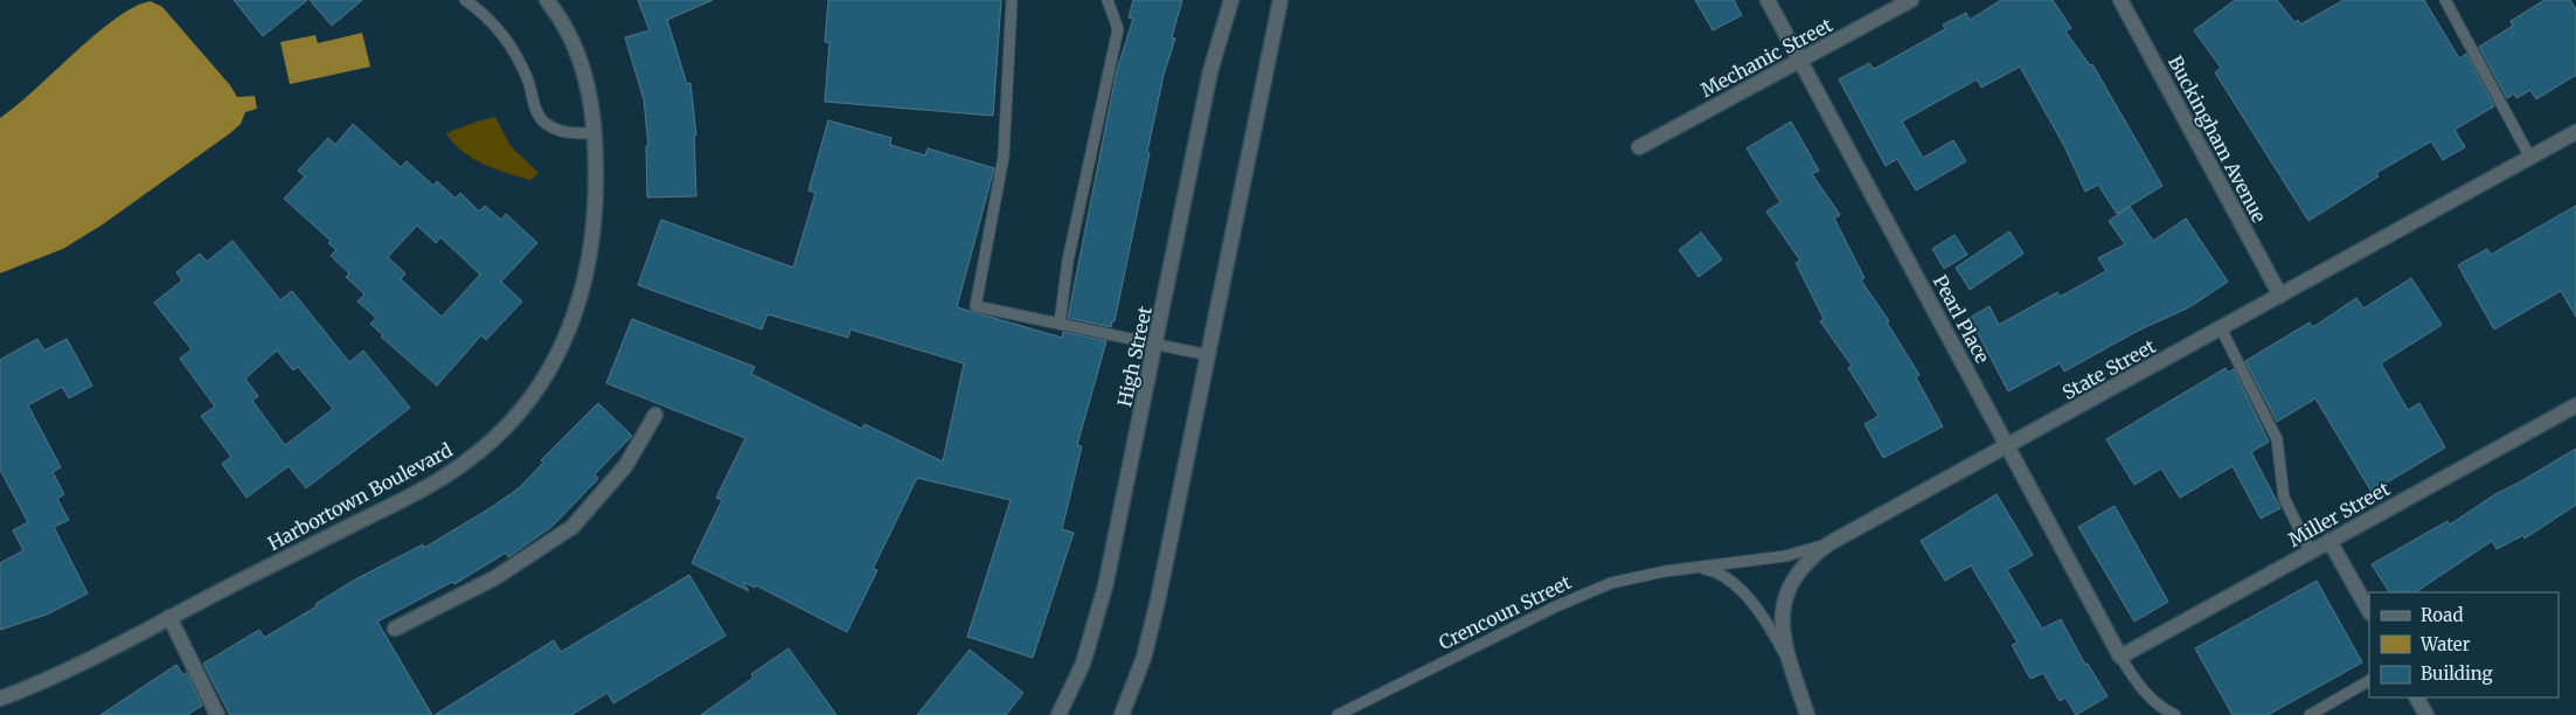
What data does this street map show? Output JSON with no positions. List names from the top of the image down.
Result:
{
  "streets": {
    "street": [
      "Mechanic Street",
      "Buckingham Avenue",
      "Pearl Place",
      "High Street",
      "State Street",
      "Harbortown Boulevard",
      "Miller Street"
    ],
    "lane": ["Crencoun Street"]
  },
  "crossings": [
    ["Mechanic Street", "Pearl Place"],
    ["Buckingham Avenue", "State Street"],
    ["Pearl Place", "State Street"],
    ["Pearl Place", "Miller Street"],
    ["State Street", "Crencoun Street"]
  ],
  "legend": ["Road", "Water", "Building"]
}
